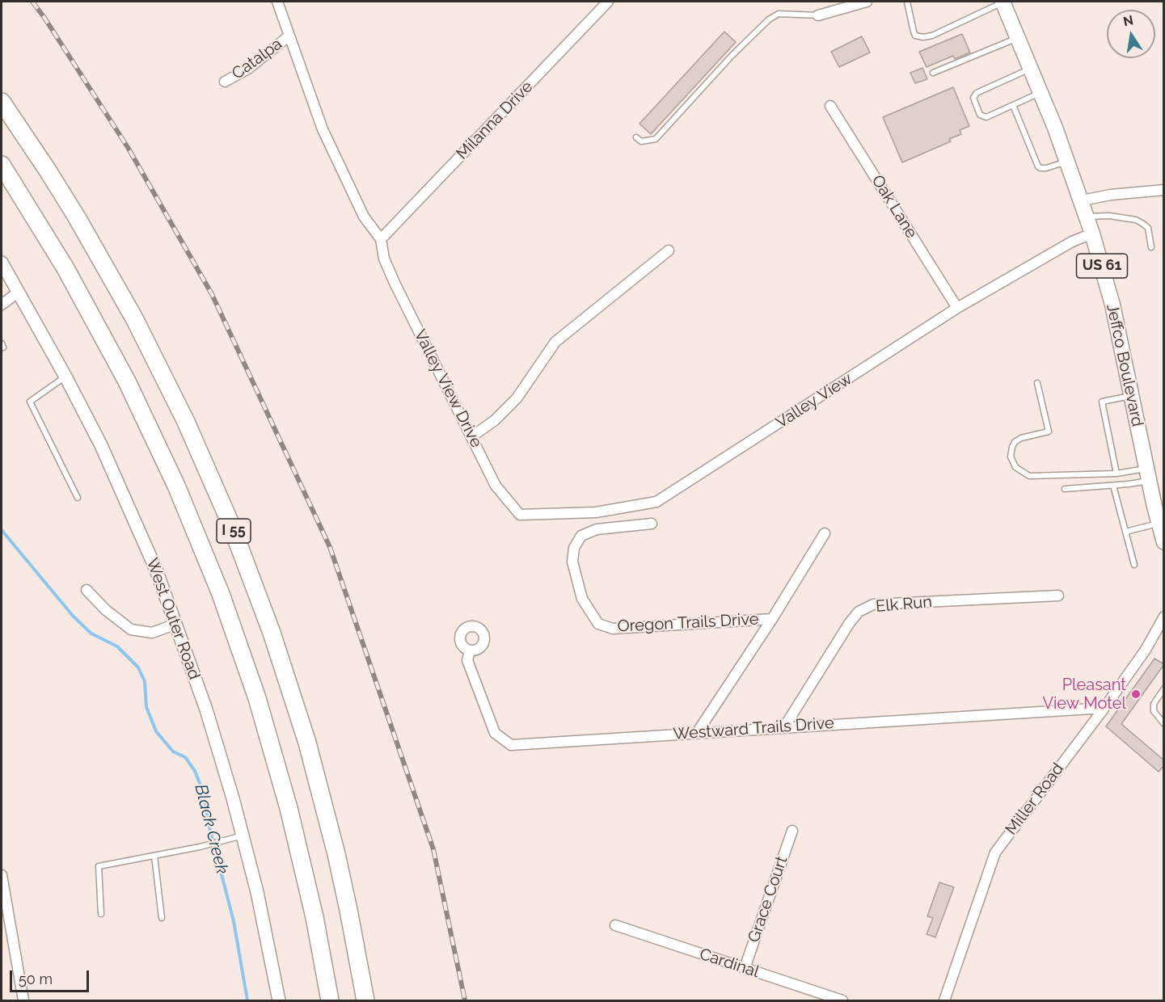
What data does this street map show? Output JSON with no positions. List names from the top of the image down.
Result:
{
  "streets": {
    "highway": ["I 55"],
    "main road": ["US 61", "Jeffco Boulevard"],
    "street": [
      "Catalpa",
      "Milanna Drive",
      "Oak Lane",
      "Valley View Drive",
      "Valley View",
      "Elk Run",
      "West Outer Road",
      "Oregon Trails Drive",
      "Westward Trails Drive",
      "Miller Road",
      "Grace Court",
      "Cardinal"
    ]
  },
  "crossings": [
    ["Milanna Drive", "Valley View Drive"],
    ["Oak Lane", "Valley View"],
    ["Jeffco Boulevard", "Valley View"],
    ["Valley View Drive", "Valley View"],
    ["Elk Run", "Westward Trails Drive"],
    ["Westward Trails Drive", "Miller Road"],
    ["Grace Court", "Cardinal"]
  ],
  "water": ["Black Creek"],
  "places": ["Pleasant View Motel"],
  "scale_bar": "50 m",
  "north": "top"
}
